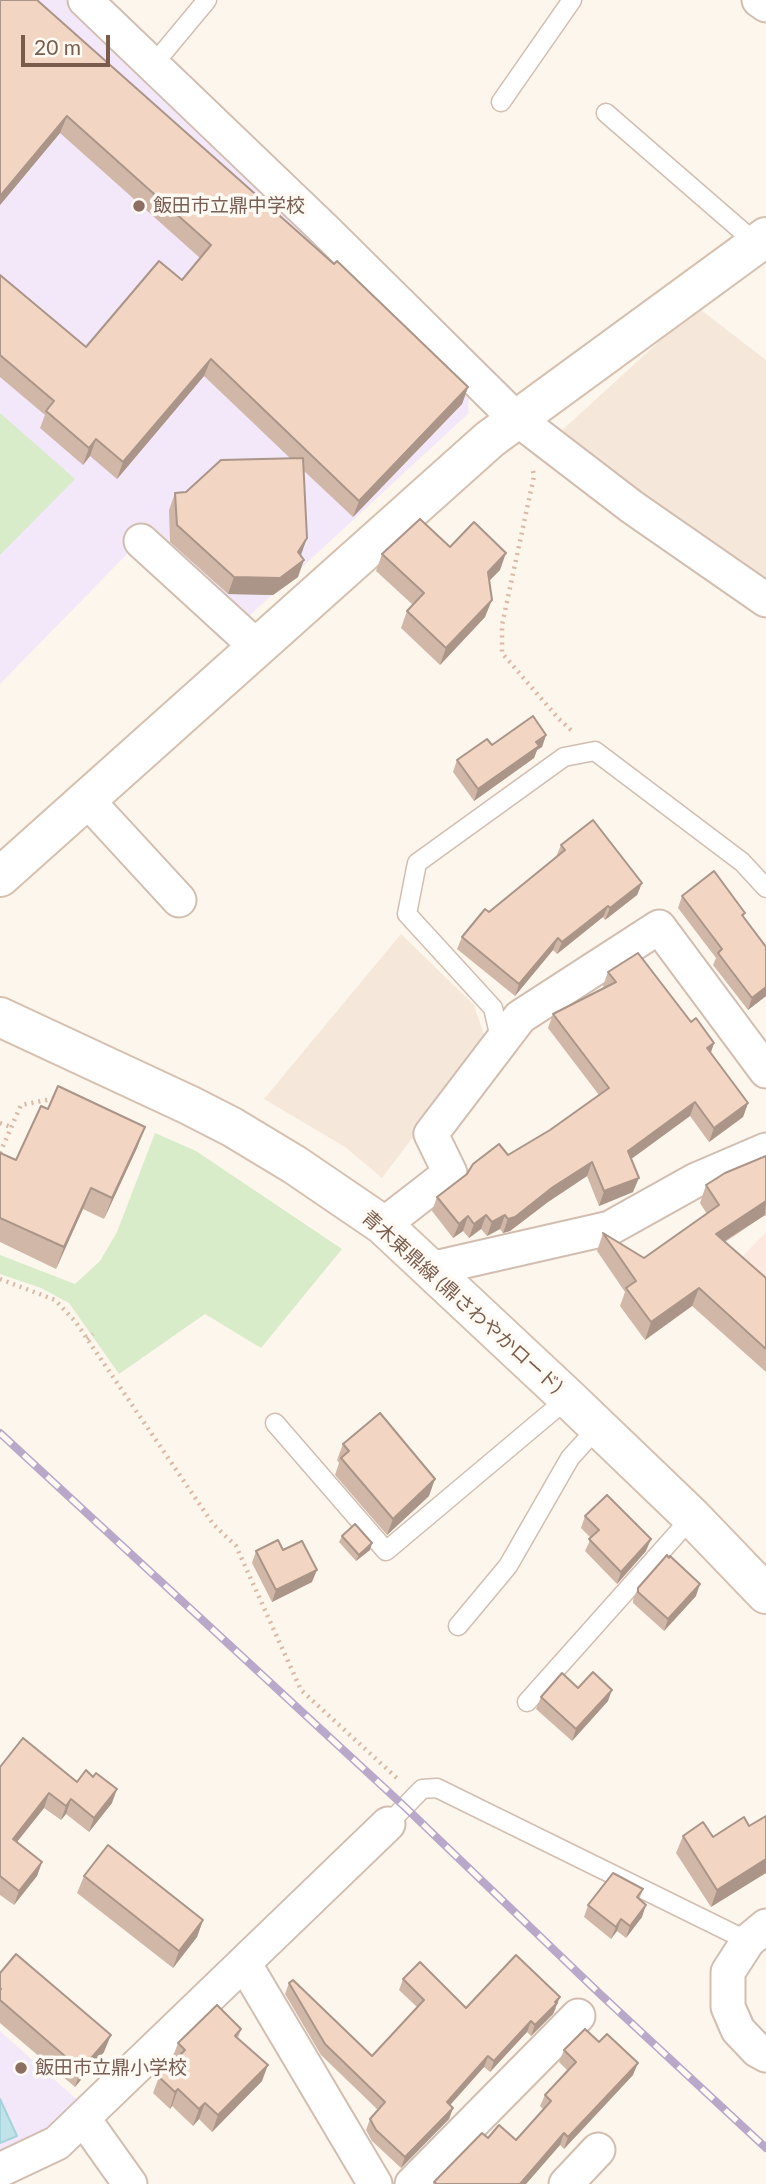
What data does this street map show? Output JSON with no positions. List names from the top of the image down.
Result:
{
  "streets": {
    "street": ["青木東鼎線 (鼎さわやかロード)"]
  },
  "places": ["飯田市立鼎中学校", "飯田市立鼎小学校"],
  "scale_bar": "20 m"
}
